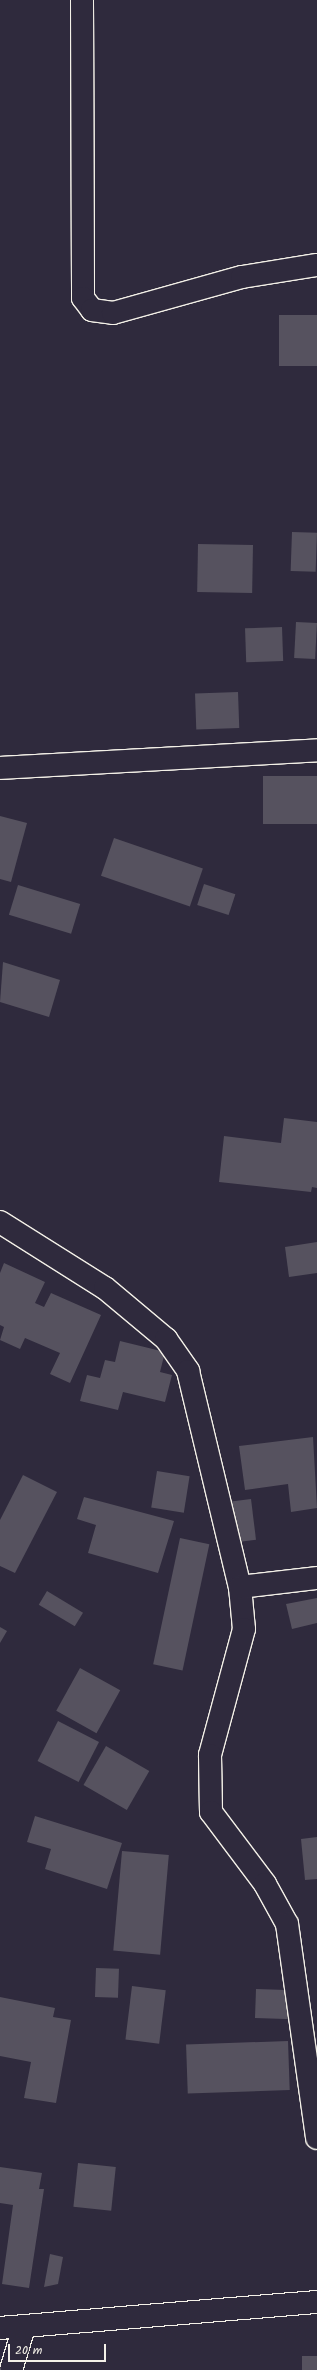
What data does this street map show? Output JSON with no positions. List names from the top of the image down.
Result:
{
  "scale_bar": "20 m"
}
